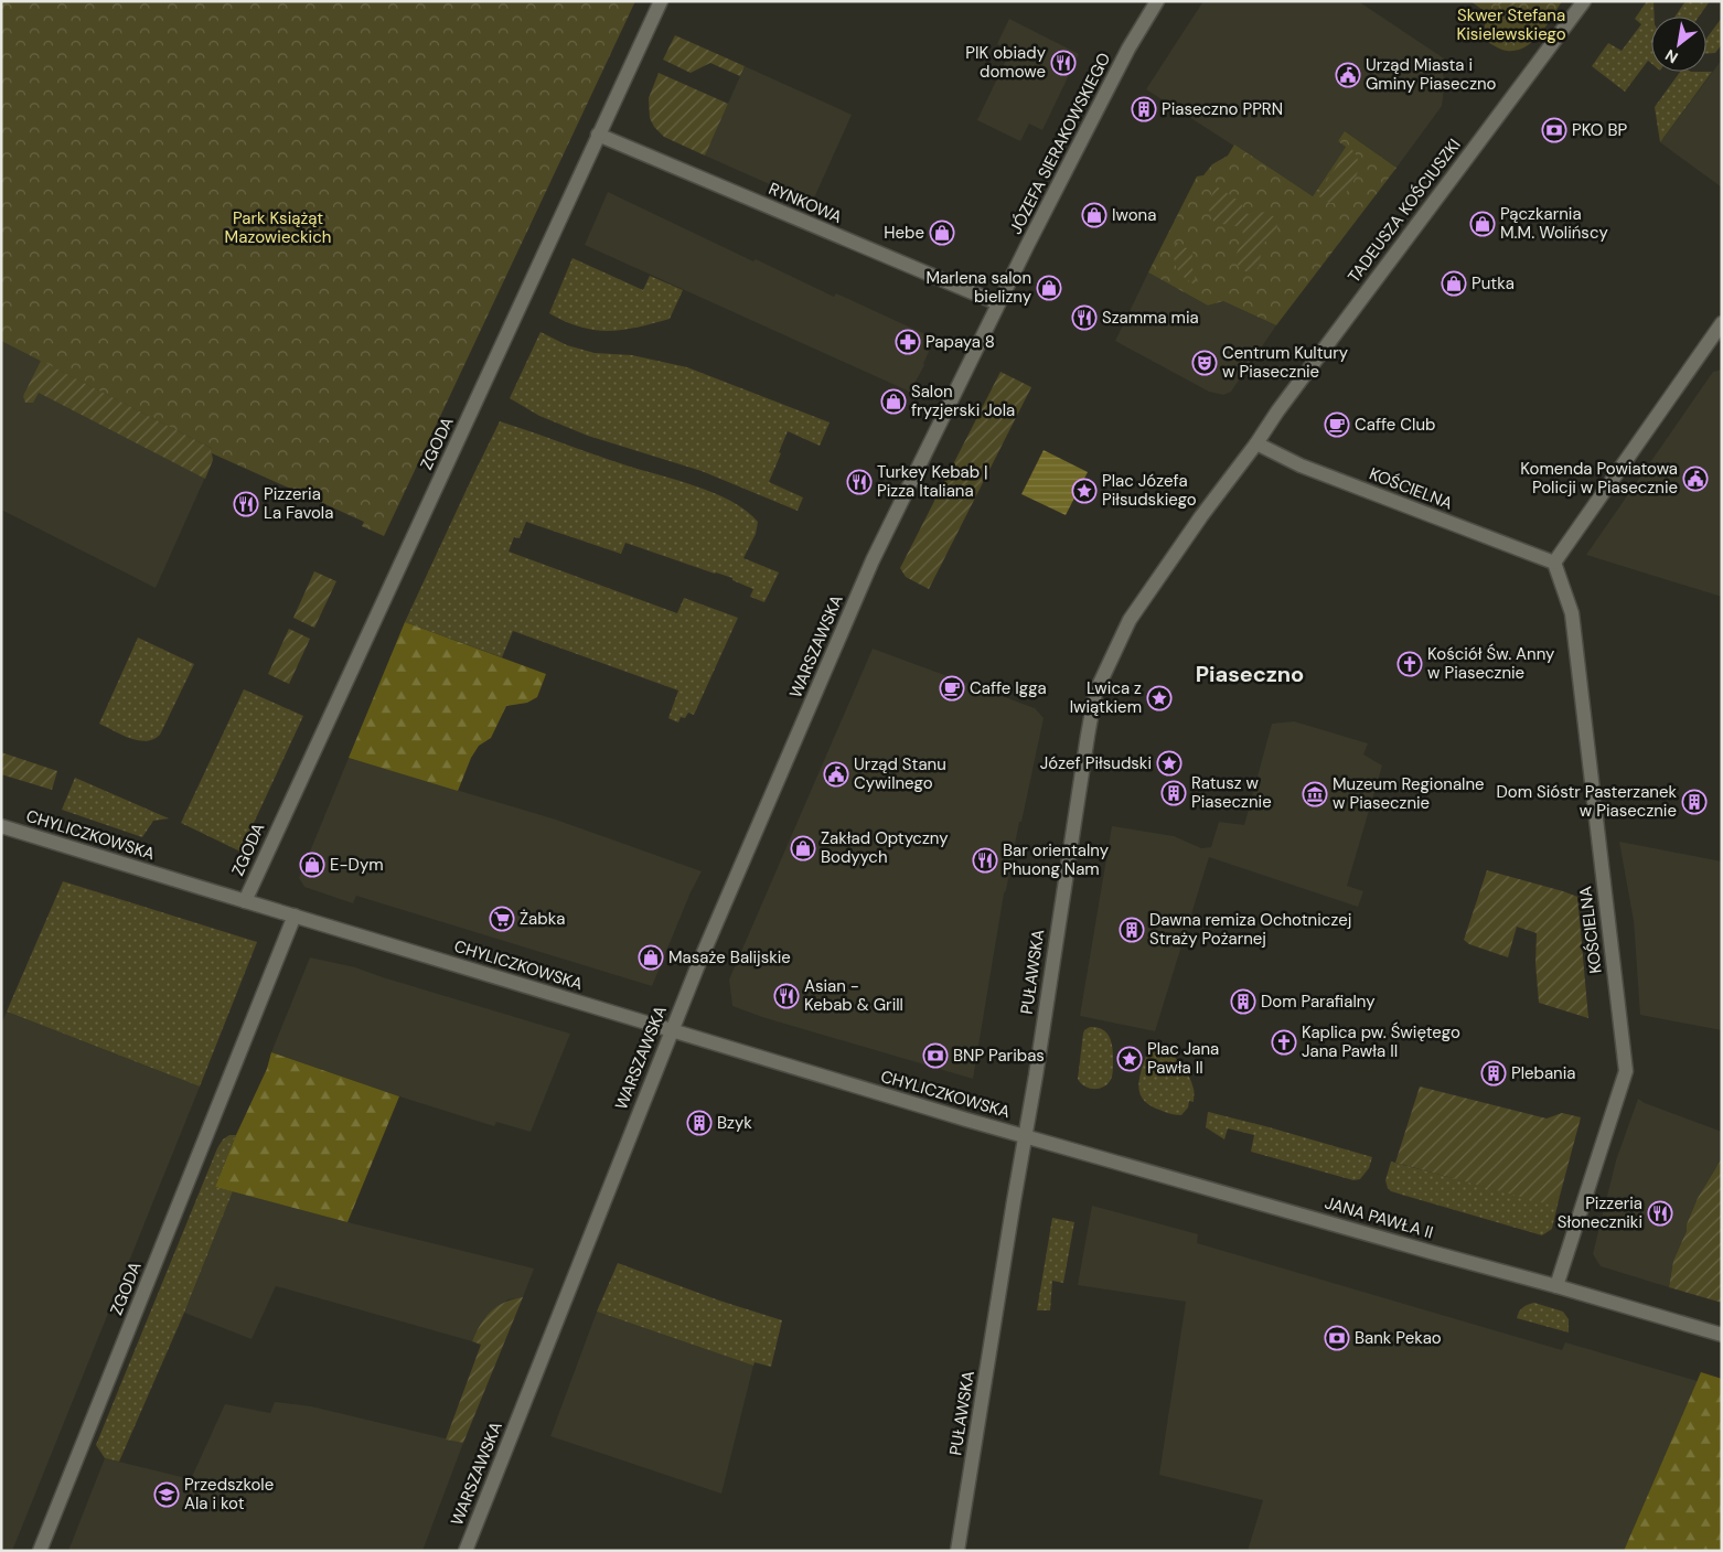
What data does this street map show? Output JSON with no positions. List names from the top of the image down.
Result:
{
  "streets": {
    "street": [
      "JÓZEFA SIERAKOWSKIEGO",
      "RYNKOWA",
      "TADEUSZA KOŚCIUSZKI",
      "ZGODA",
      "KOŚCIELNA",
      "WARSZAWSKA",
      "CHYLICZKOWSKA",
      "PUŁAWSKA",
      "JANA PAWŁA II"
    ]
  },
  "crossings": [
    ["JÓZEFA SIERAKOWSKIEGO", "RYNKOWA"],
    ["JÓZEFA SIERAKOWSKIEGO", "WARSZAWSKA"],
    ["RYNKOWA", "ZGODA"],
    ["RYNKOWA", "WARSZAWSKA"],
    ["TADEUSZA KOŚCIUSZKI", "KOŚCIELNA"],
    ["TADEUSZA KOŚCIUSZKI", "PUŁAWSKA"],
    ["ZGODA", "CHYLICZKOWSKA"],
    ["KOŚCIELNA", "PUŁAWSKA"],
    ["KOŚCIELNA", "JANA PAWŁA II"],
    ["WARSZAWSKA", "CHYLICZKOWSKA"],
    ["CHYLICZKOWSKA", "PUŁAWSKA"],
    ["CHYLICZKOWSKA", "JANA PAWŁA II"],
    ["PUŁAWSKA", "JANA PAWŁA II"]
  ],
  "districts": ["Piaseczno"],
  "parks": ["Skwer Stefana Kisielewskiego", "Park Książąt Mazowieckich"],
  "places": {
    "restaurant": [
      "PIK obiady domowe",
      "Szamma mia",
      "Turkey Kebab | Pizza Italiana",
      "Pizzeria La Favola",
      "Bar orientalny Phuong Nam",
      "Asian - Kebab & Grill",
      "Pizzeria Słoneczniki"
    ],
    "public building": ["Urząd Miasta i Gminy Piaseczno", "Komenda Powiatowa Policji w Piasecznie", "Urząd Stanu Cywilnego"],
    "building": [
      "Piaseczno PPRN",
      "Ratusz w Piasecznie",
      "Dom Sióstr Pasterzanek w Piasecznie",
      "Dawna remiza Ochotniczej Straży Pożarnej",
      "Dom Parafialny",
      "Plebania",
      "Bzyk"
    ],
    "bank": ["PKO BP", "BNP Paribas", "Bank Pekao"],
    "shop": [
      "Iwona",
      "Pączkarnia M.M. Wolińscy",
      "Hebe",
      "Putka",
      "Marlena salon bielizny",
      "Salon fryzjerski Jola",
      "Zakład Optyczny Bodyych",
      "E-Dym",
      "Masaże Balijskie"
    ],
    "pharmacy": ["Papaya 8"],
    "theatre": ["Centrum Kultury w Piasecznie"],
    "cafe": ["Caffe Club", "Caffe Igga"],
    "place": [
      "Plac Józefa Piłsudskiego",
      "Lwica z lwiątkiem",
      "Józef Piłsudski",
      "Plac Jana Pawła II"
    ],
    "church": ["Kościół Św. Anny w Piasecznie", "Kaplica pw. Świętego Jana Pawła II"],
    "museum": ["Muzeum Regionalne w Piasecznie"],
    "supermarket": ["Żabka"],
    "school or university": ["Przedszkole Ala i kot"]
  },
  "north": "bottom left"
}
